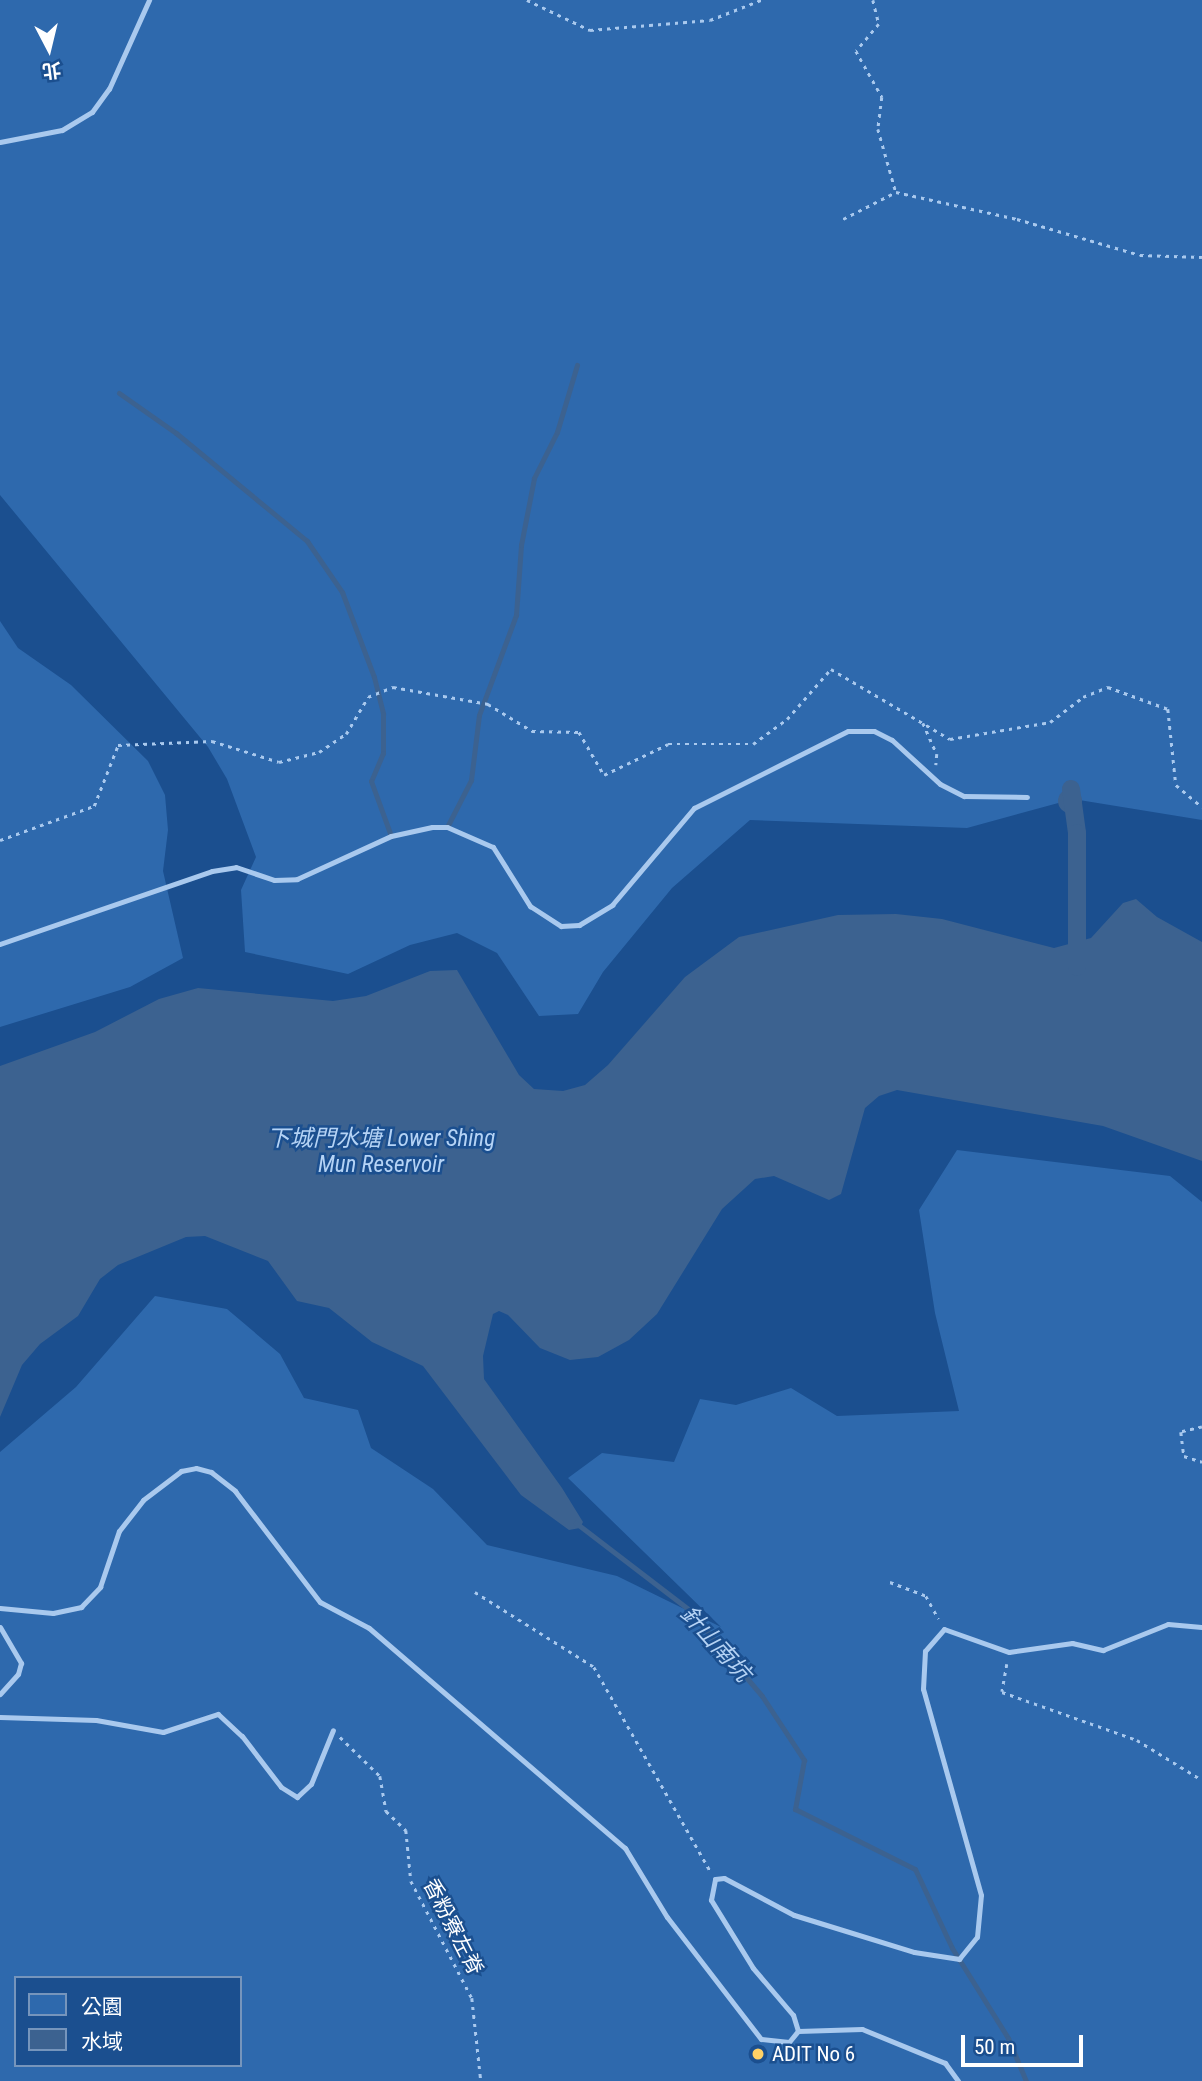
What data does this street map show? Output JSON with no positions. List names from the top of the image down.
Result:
{
  "streets": {
    "path": ["香粉寮左脊"]
  },
  "water": ["下城門水塘 Lower Shing Mun Reservoir", "針山南坑"],
  "places": ["ADIT No 6"],
  "legend": ["公園", "水域"],
  "scale_bar": "50 m",
  "north": "bottom"
}
